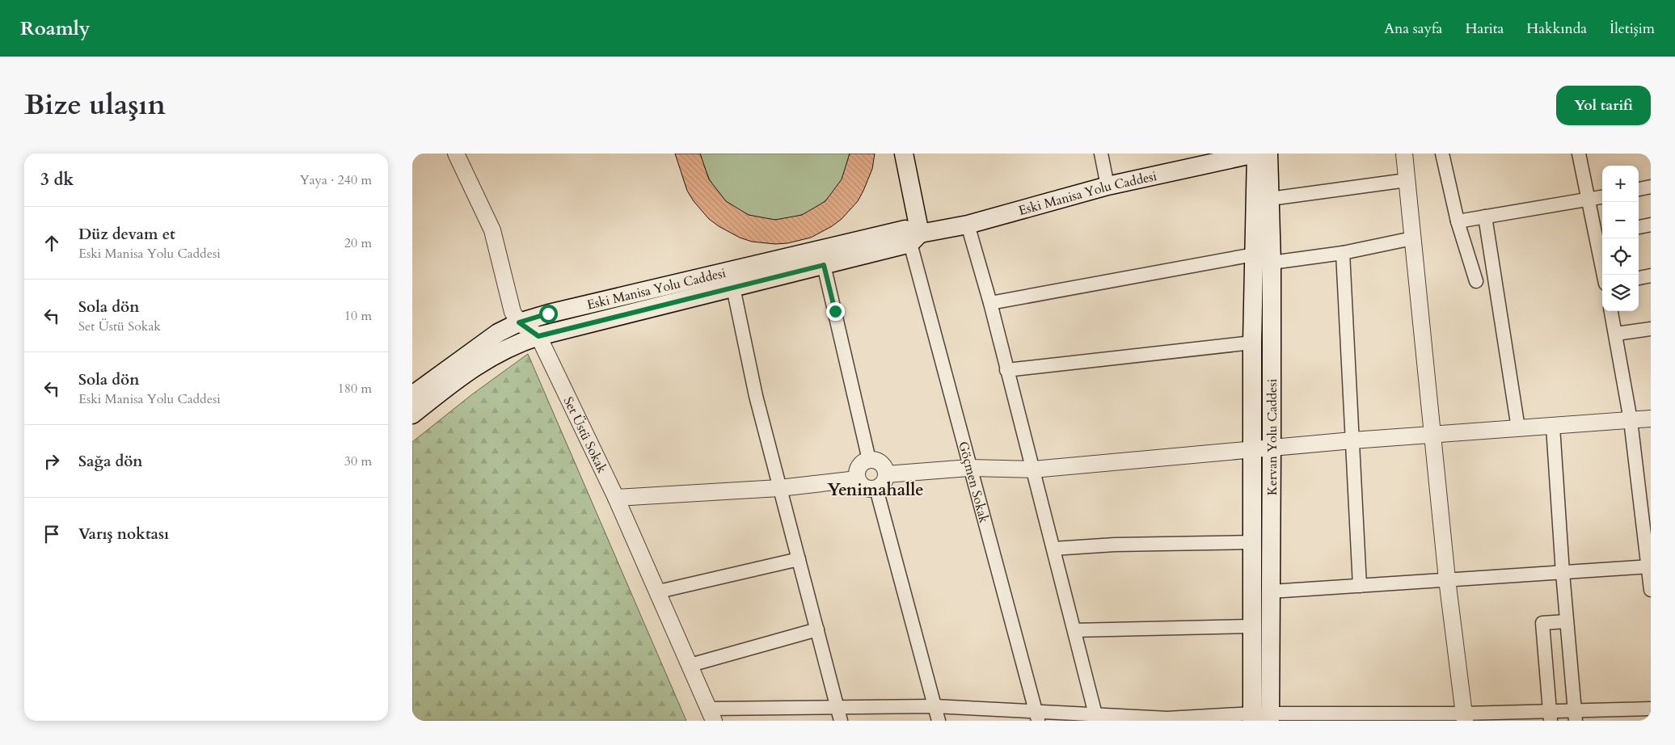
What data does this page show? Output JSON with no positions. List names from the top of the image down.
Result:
{
  "streets": {
    "main road": ["Eski Manisa Yolu Caddesi", "Kervan Yolu Caddesi"],
    "street": ["Set Üstü Sokak", "Göçmen Sokak"]
  },
  "crossings": [
    ["Eski Manisa Yolu Caddesi", "Set Üstü Sokak"],
    ["Eski Manisa Yolu Caddesi", "Kervan Yolu Caddesi"],
    ["Eski Manisa Yolu Caddesi", "Göçmen Sokak"]
  ],
  "districts": ["Yenimahalle"],
  "page": {
    "header": "Roamly",
    "nav": [
      "Ana sayfa",
      "Harita",
      "Hakkında",
      "İletişim"
    ],
    "title": "Bize ulaşın",
    "buttons": "Yol tarifi",
    "heading": ["3 dk", "Yaya · 240 m"],
    "map_buttons": ["+", "−"],
    "list": [
      ["Düz devam et", "Eski Manisa Yolu Caddesi", "20 m"],
      ["Sola dön", "Set Üstü Sokak", "10 m"],
      ["Sola dön", "Eski Manisa Yolu Caddesi", "180 m"],
      ["Sağa dön", "30 m"],
      "Varış noktası"
    ]
  }
}
